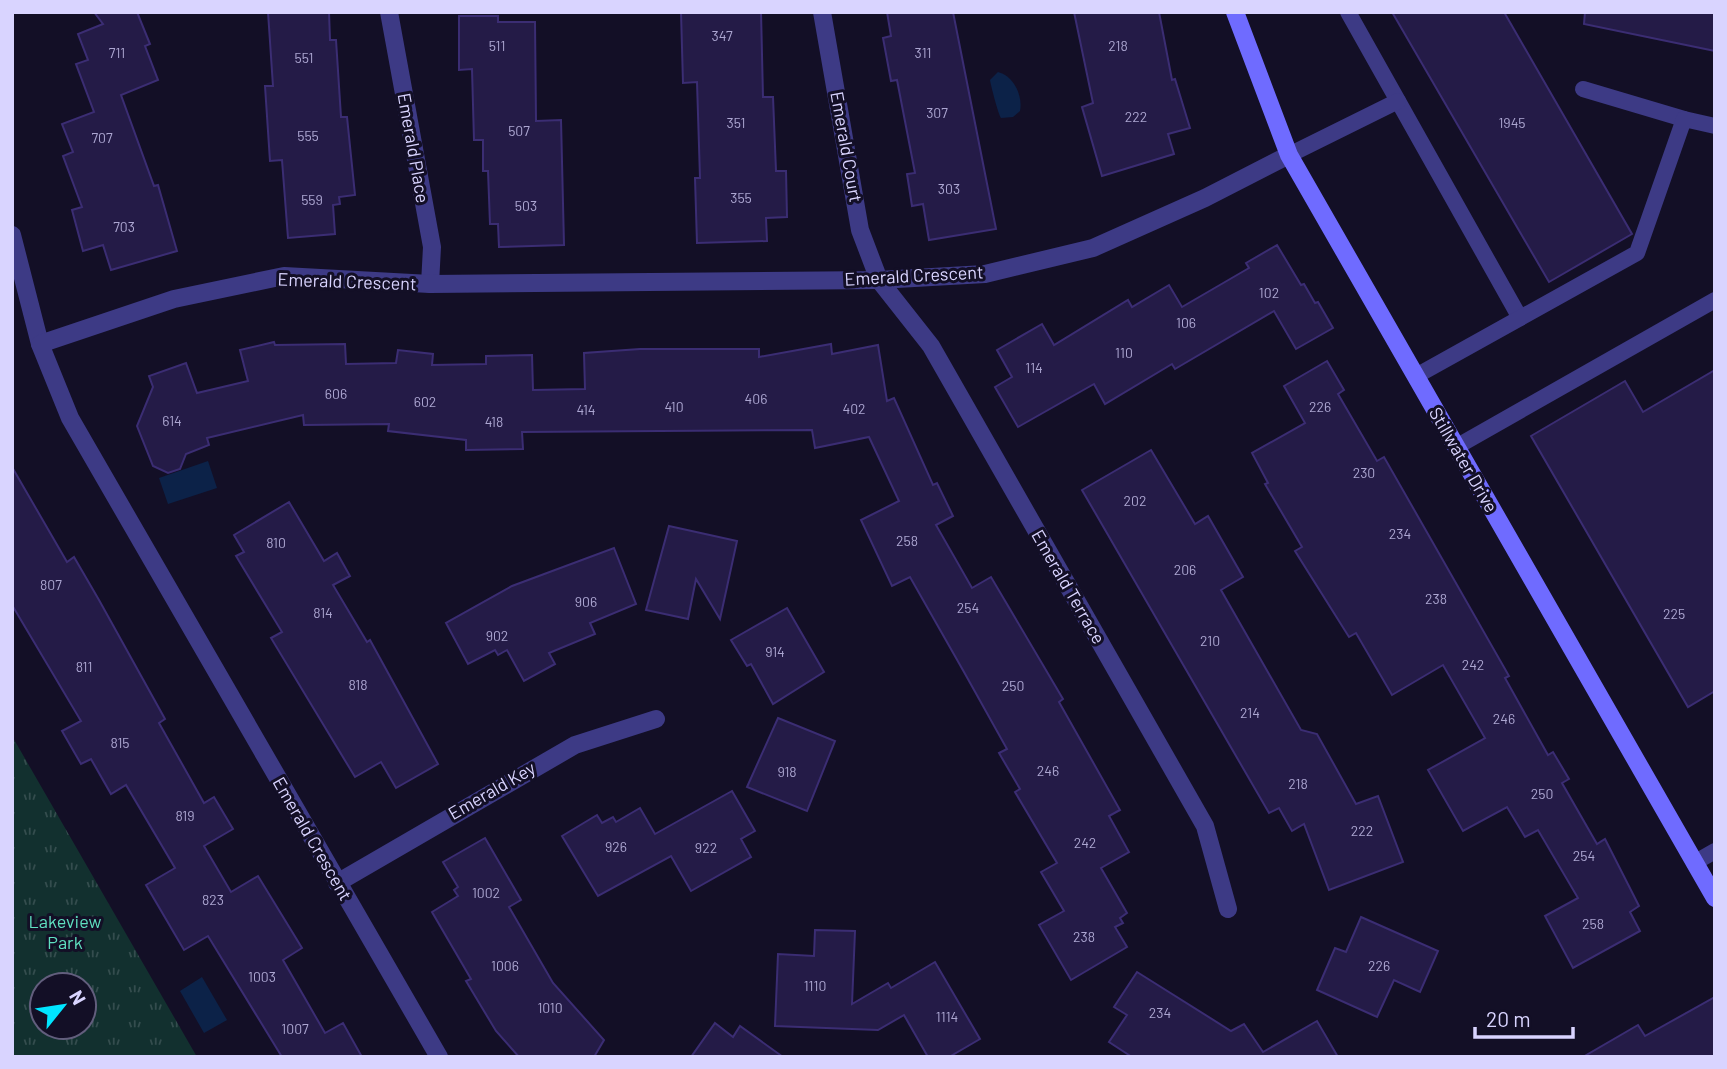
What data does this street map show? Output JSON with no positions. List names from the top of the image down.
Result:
{
  "streets": {
    "street": [
      "Emerald Court",
      "Emerald Place",
      "Emerald Crescent",
      "Stillwater Drive",
      "Emerald Terrace",
      "Emerald Key"
    ]
  },
  "crossings": [
    ["Emerald Court", "Emerald Crescent"],
    ["Emerald Court", "Emerald Terrace"],
    ["Emerald Place", "Emerald Crescent"],
    ["Emerald Crescent", "Stillwater Drive"],
    ["Emerald Crescent", "Emerald Terrace"],
    ["Emerald Crescent", "Emerald Key"]
  ],
  "parks": ["Lakeview Park"],
  "house_numbers": [
    "347",
    "511",
    "218",
    "711",
    "311",
    "551",
    "307",
    "222",
    "351",
    "1945",
    "507",
    "555",
    "707",
    "303",
    "355",
    "559",
    "503",
    "703",
    "102",
    "106",
    "110",
    "114",
    "606",
    "406",
    "602",
    "410",
    "226",
    "402",
    "414",
    "614",
    "418",
    "230",
    "202",
    "234",
    "258",
    "810",
    "206",
    "807",
    "238",
    "906",
    "254",
    "814",
    "225",
    "902",
    "210",
    "914",
    "242",
    "811",
    "818",
    "250",
    "214",
    "246",
    "815",
    "246",
    "918",
    "218",
    "250",
    "819",
    "222",
    "242",
    "926",
    "922",
    "254",
    "1002",
    "823",
    "258",
    "238",
    "1006",
    "226",
    "1003",
    "1110",
    "1010",
    "234",
    "1114",
    "1007"
  ],
  "scale_bar": "20 m",
  "north": "top right"
}
